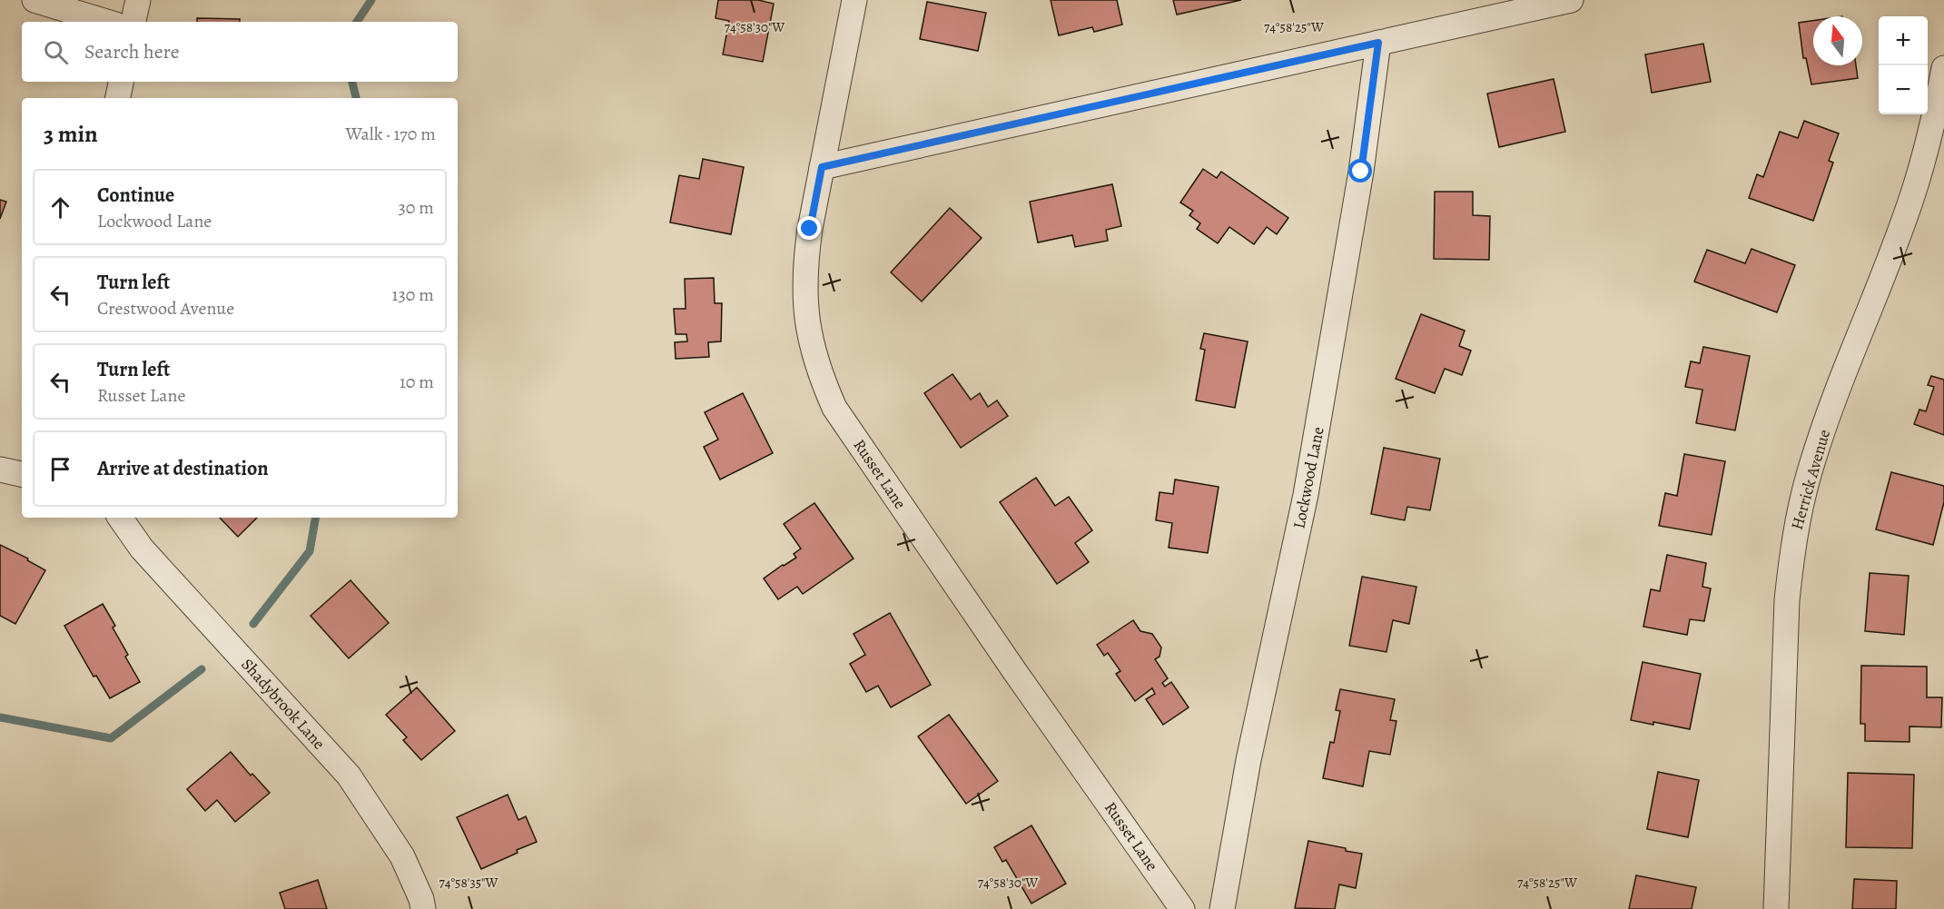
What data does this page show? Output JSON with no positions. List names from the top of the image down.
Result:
{
  "streets": {
    "street": [
      "Russet Lane",
      "Lockwood Lane",
      "Herrick Avenue",
      "Shadybrook Lane"
    ]
  },
  "north": "top",
  "page": {
    "map_buttons": ["+", "−"],
    "search": "Search here",
    "heading": ["3 min", "Walk · 170 m"],
    "list": [
      ["Continue", "Lockwood Lane", "30 m"],
      ["Turn left", "Crestwood Avenue", "130 m"],
      ["Turn left", "Russet Lane", "10 m"],
      "Arrive at destination"
    ]
  },
  "coordinates": ["74°58'30\"W", "74°58'25\"W", "74°58'35\"W"]
}
